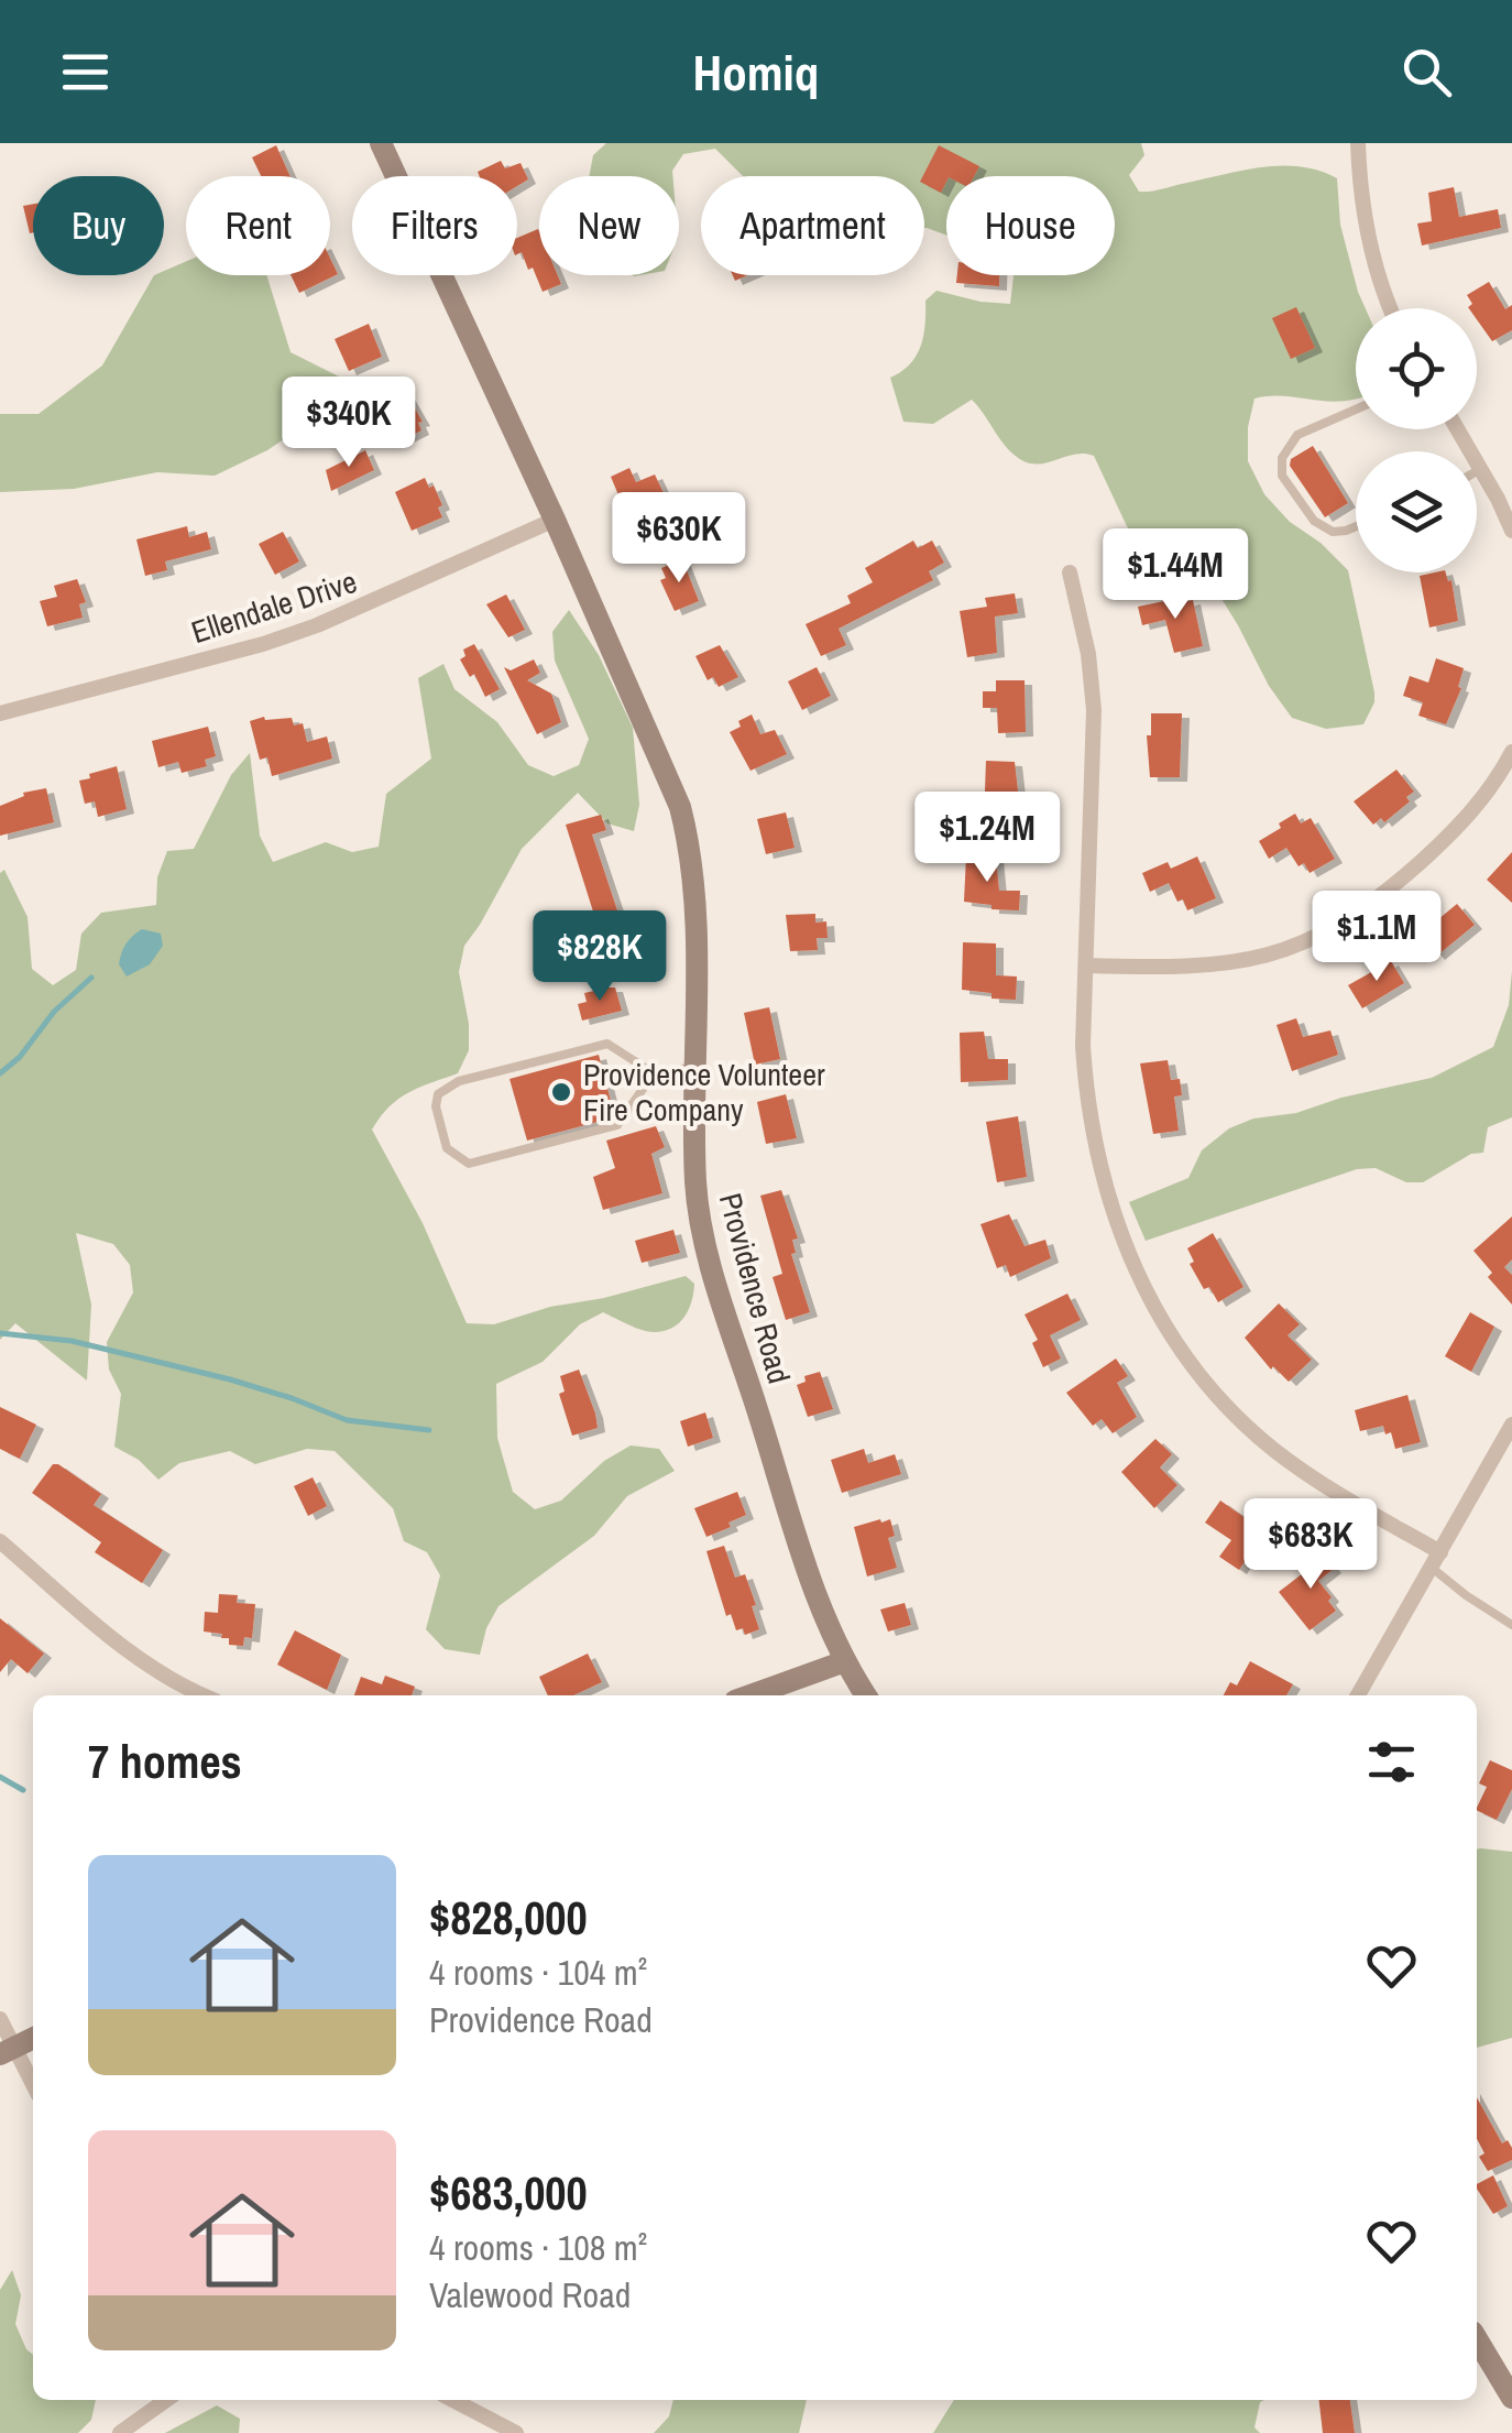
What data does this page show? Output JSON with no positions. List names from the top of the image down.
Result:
{
  "streets": {
    "street": ["Ellendale Drive", "Providence Road"]
  },
  "crossings": [
    ["Ellendale Drive", "Providence Road"]
  ],
  "places": ["Providence Volunteer Fire Company"],
  "page": {
    "header": "Homiq",
    "chip": [
      "Buy",
      "Rent",
      "Filters",
      "New",
      "Apartment",
      "House"
    ],
    "price": [
      "$340K",
      "$630K",
      "$1.44M",
      "$1.24M",
      "$1.1M",
      "$828K",
      "$683K"
    ],
    "heading": "7 homes",
    "list": [
      {
        "name": "$828,000",
        "note": "4 rooms · 104 m² · Providence Road"
      },
      {
        "name": "$683,000",
        "note": "4 rooms · 108 m² · Valewood Road"
      }
    ]
  }
}
